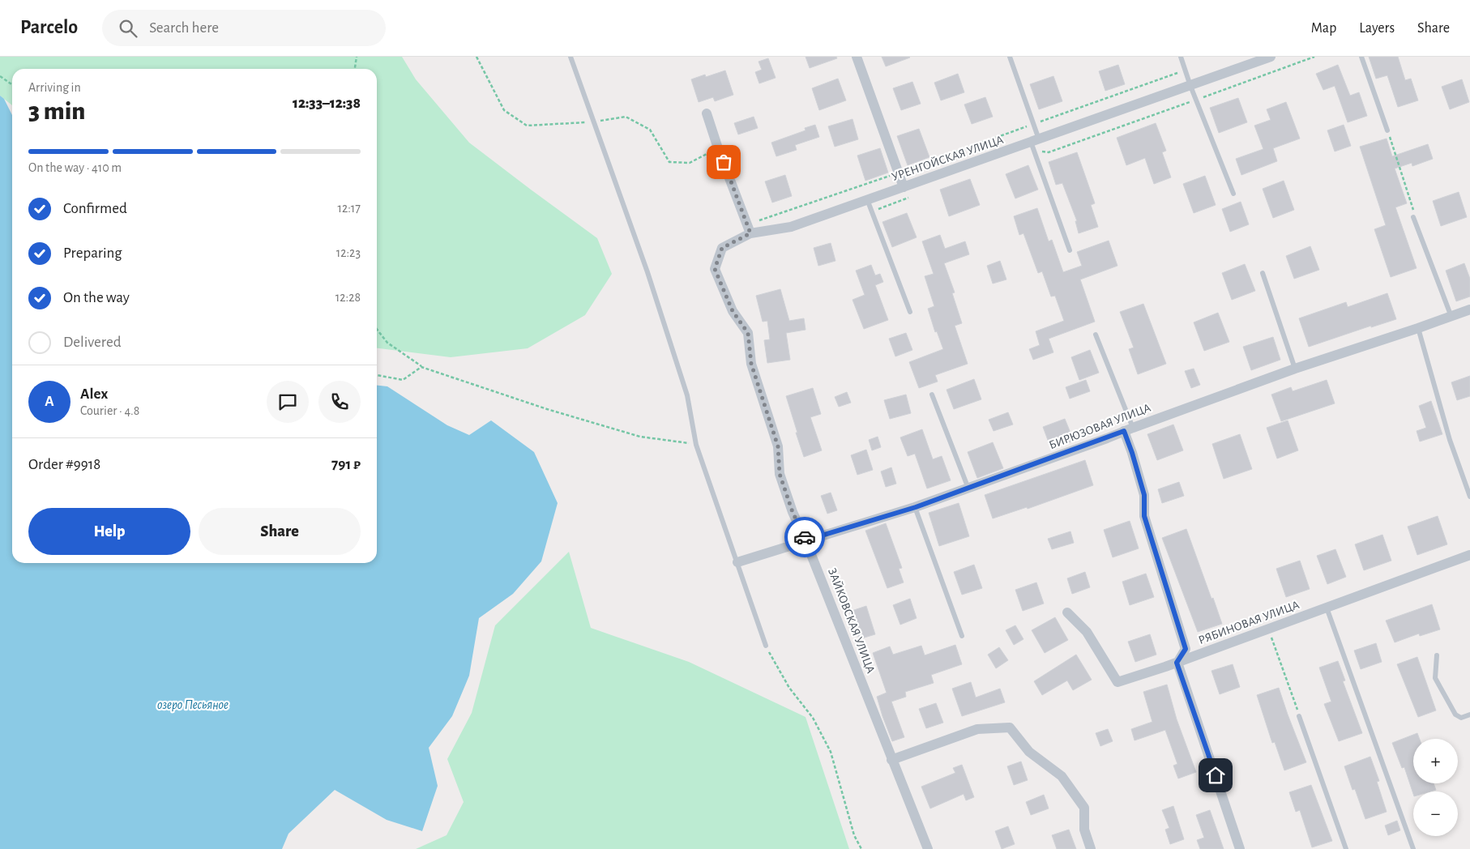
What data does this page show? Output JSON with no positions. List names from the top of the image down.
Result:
{
  "streets": {
    "street": [
      "УРЕНГОЙСКАЯ УЛИЦА",
      "БИРЮЗОВАЯ УЛИЦА",
      "ЗАЙКОВСКАЯ УЛИЦА",
      "РЯБИНОВАЯ УЛИЦА"
    ]
  },
  "crossings": [
    ["УРЕНГОЙСКАЯ УЛИЦА", "ЗАЙКОВСКАЯ УЛИЦА"],
    ["БИРЮЗОВАЯ УЛИЦА", "ЗАЙКОВСКАЯ УЛИЦА"]
  ],
  "water": ["озеро Песьяное"],
  "page": {
    "header": "Parcelo",
    "search": "Search here",
    "nav": ["Map", "Layers", "Share"],
    "heading": ["3 min", "Arriving in", "12:33–12:38"],
    "panel": [
      "Alex",
      "Courier · 4.8",
      "Order #9918",
      "791 ₽"
    ],
    "bar": "On the way · 410 m",
    "list": [
      ["Confirmed", "12:17"],
      ["Preparing", "12:23"],
      ["On the way", "12:28"],
      "Delivered"
    ],
    "round": "A",
    "buttons": ["Help", "Share"],
    "map_buttons": ["+", "−"]
  }
}
